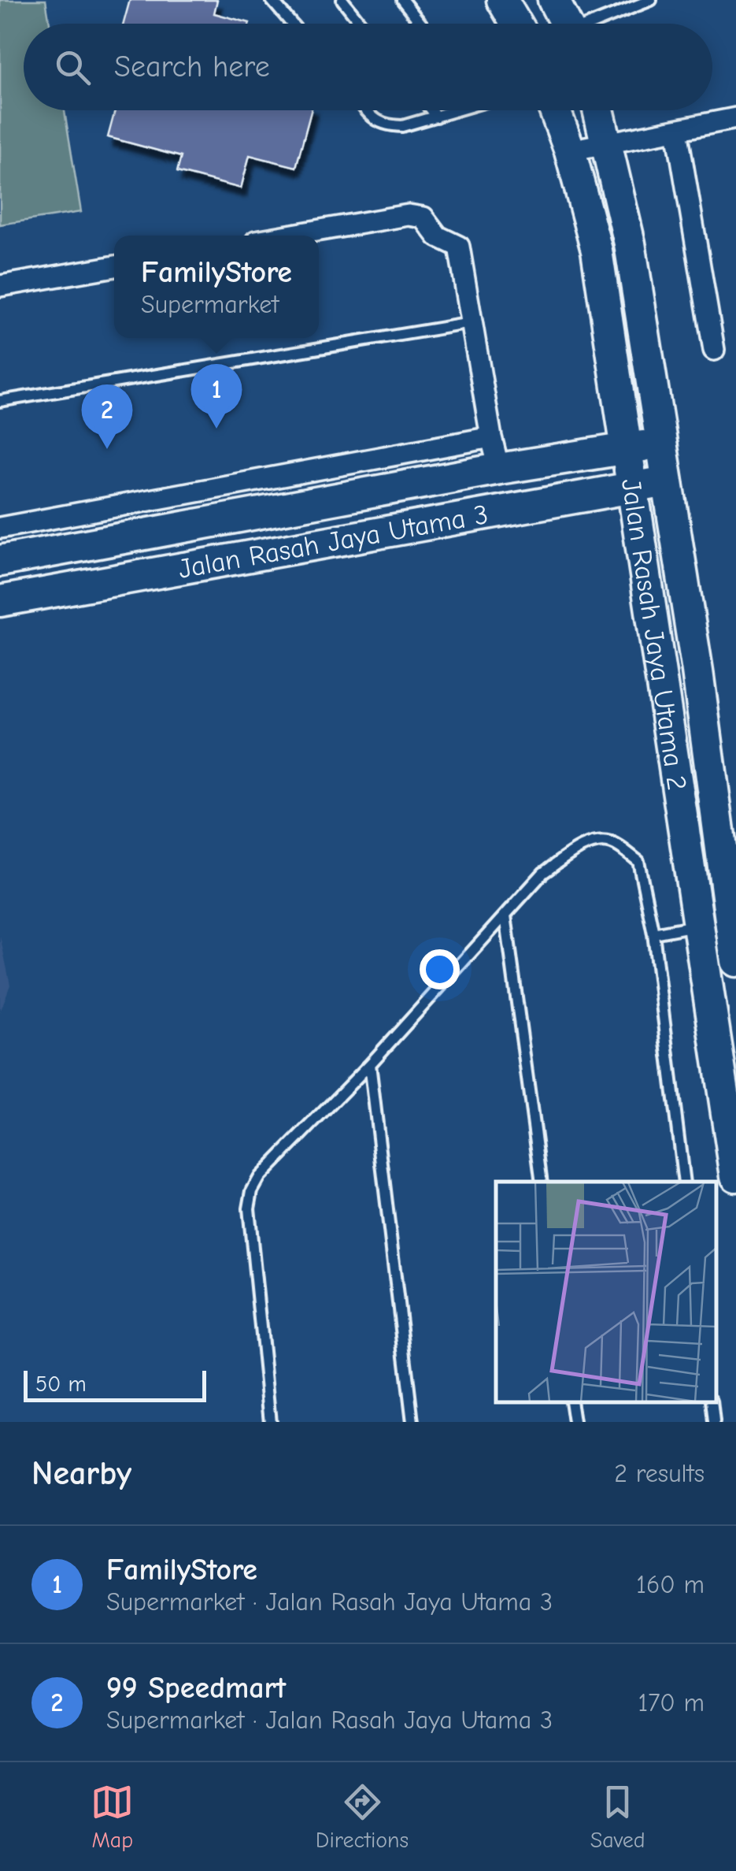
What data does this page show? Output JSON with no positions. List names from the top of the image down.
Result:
{
  "streets": {
    "street": ["Jalan Rasah Jaya Utama 3", "Jalan Rasah Jaya Utama 2"]
  },
  "crossings": [
    ["Jalan Rasah Jaya Utama 3", "Jalan Rasah Jaya Utama 2"]
  ],
  "scale_bar": "50 m",
  "page": {
    "search": "Search here",
    "popup": ["FamilyStore", "Supermarket"],
    "pins": ["1", "2"],
    "scale": "50 m",
    "heading": ["Nearby", "2 results"],
    "list": [
      {
        "mark": "1",
        "name": "FamilyStore",
        "note": "Supermarket · Jalan Rasah Jaya Utama 3",
        "value": "160 m"
      },
      {
        "mark": "2",
        "name": "99 Speedmart",
        "note": "Supermarket · Jalan Rasah Jaya Utama 3",
        "value": "170 m"
      }
    ],
    "nav": ["Map", "Directions", "Saved"]
  }
}
